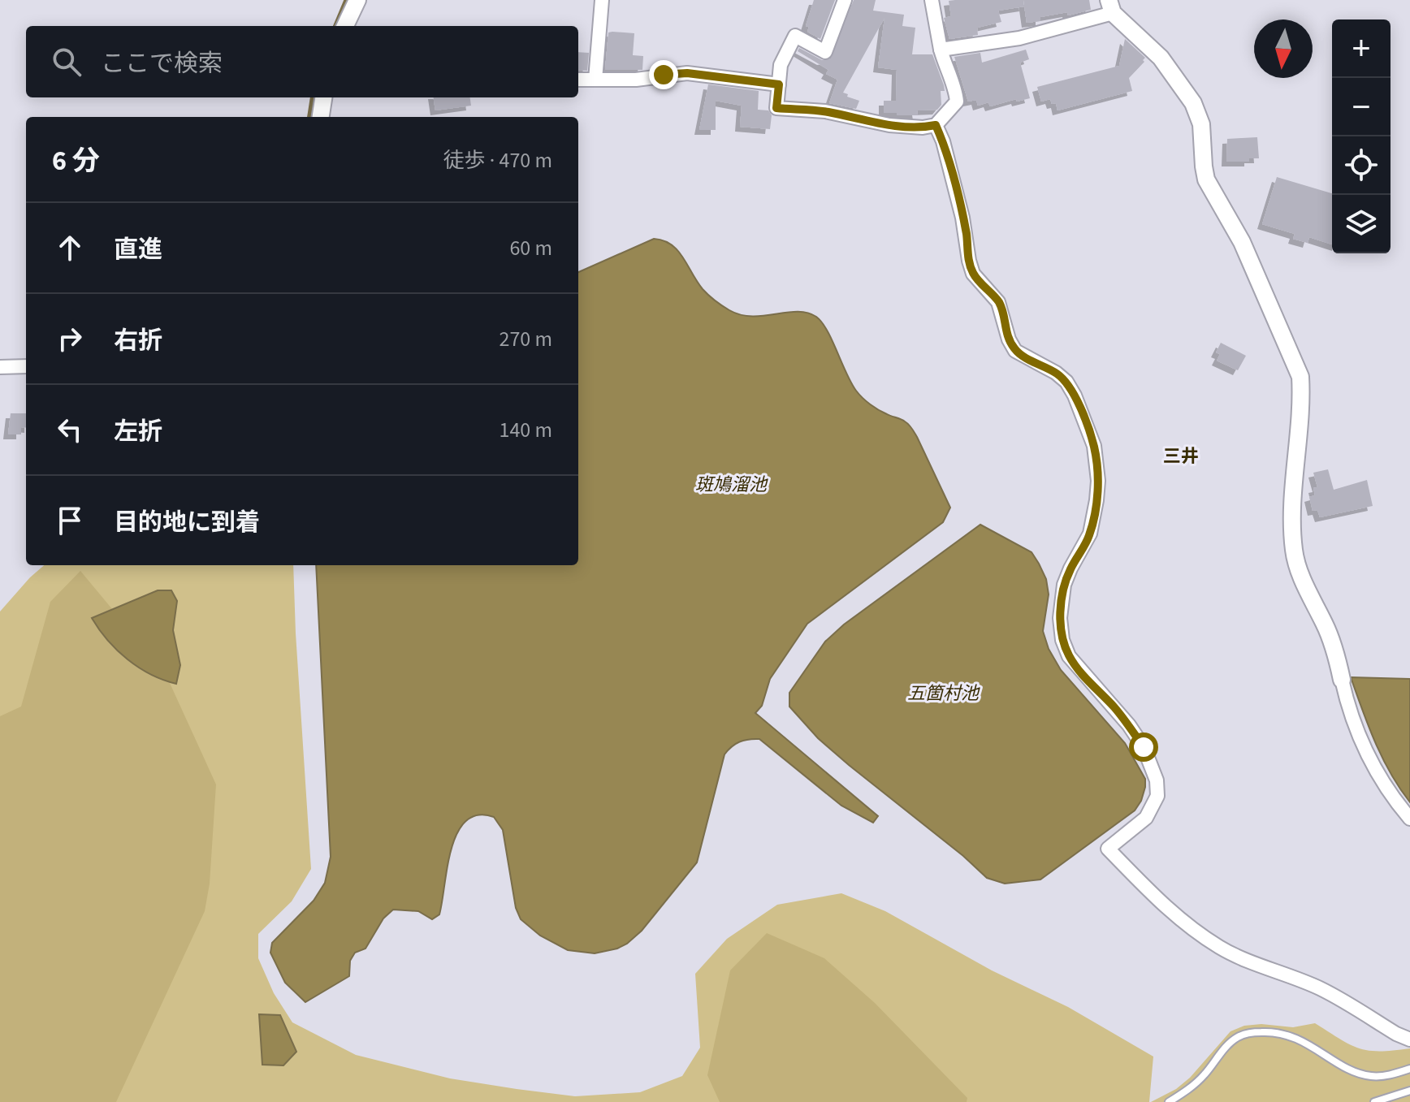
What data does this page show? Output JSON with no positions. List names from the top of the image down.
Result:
{
  "districts": ["三井"],
  "water": ["斑鳩溜池", "五箇村池"],
  "north": "bottom",
  "page": {
    "map_buttons": ["+", "−"],
    "search": "ここで検索",
    "heading": ["6 分", "徒歩 · 470 m"],
    "list": [
      ["直進", "60 m"],
      ["右折", "270 m"],
      ["左折", "140 m"],
      "目的地に到着"
    ]
  }
}
